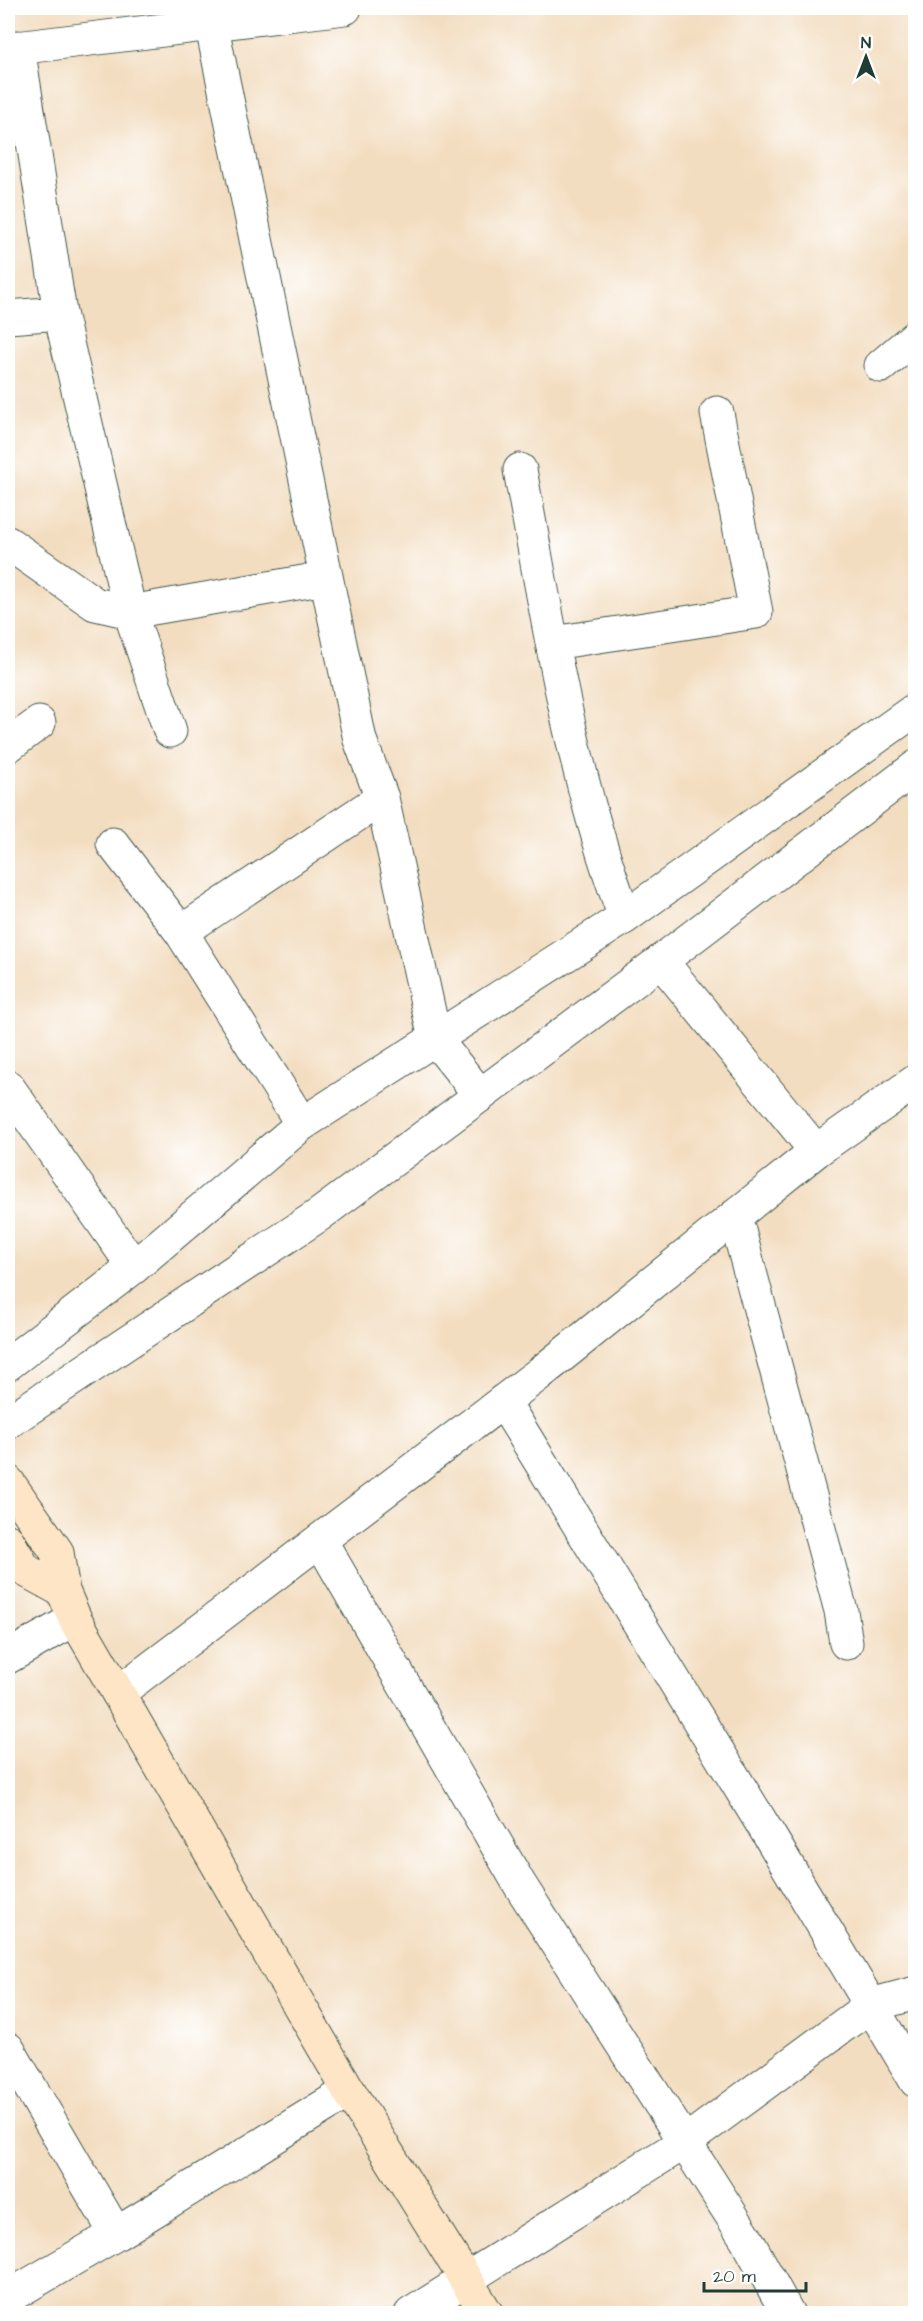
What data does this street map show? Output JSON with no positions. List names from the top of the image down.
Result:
{
  "scale_bar": "20 m",
  "north": "top"
}
